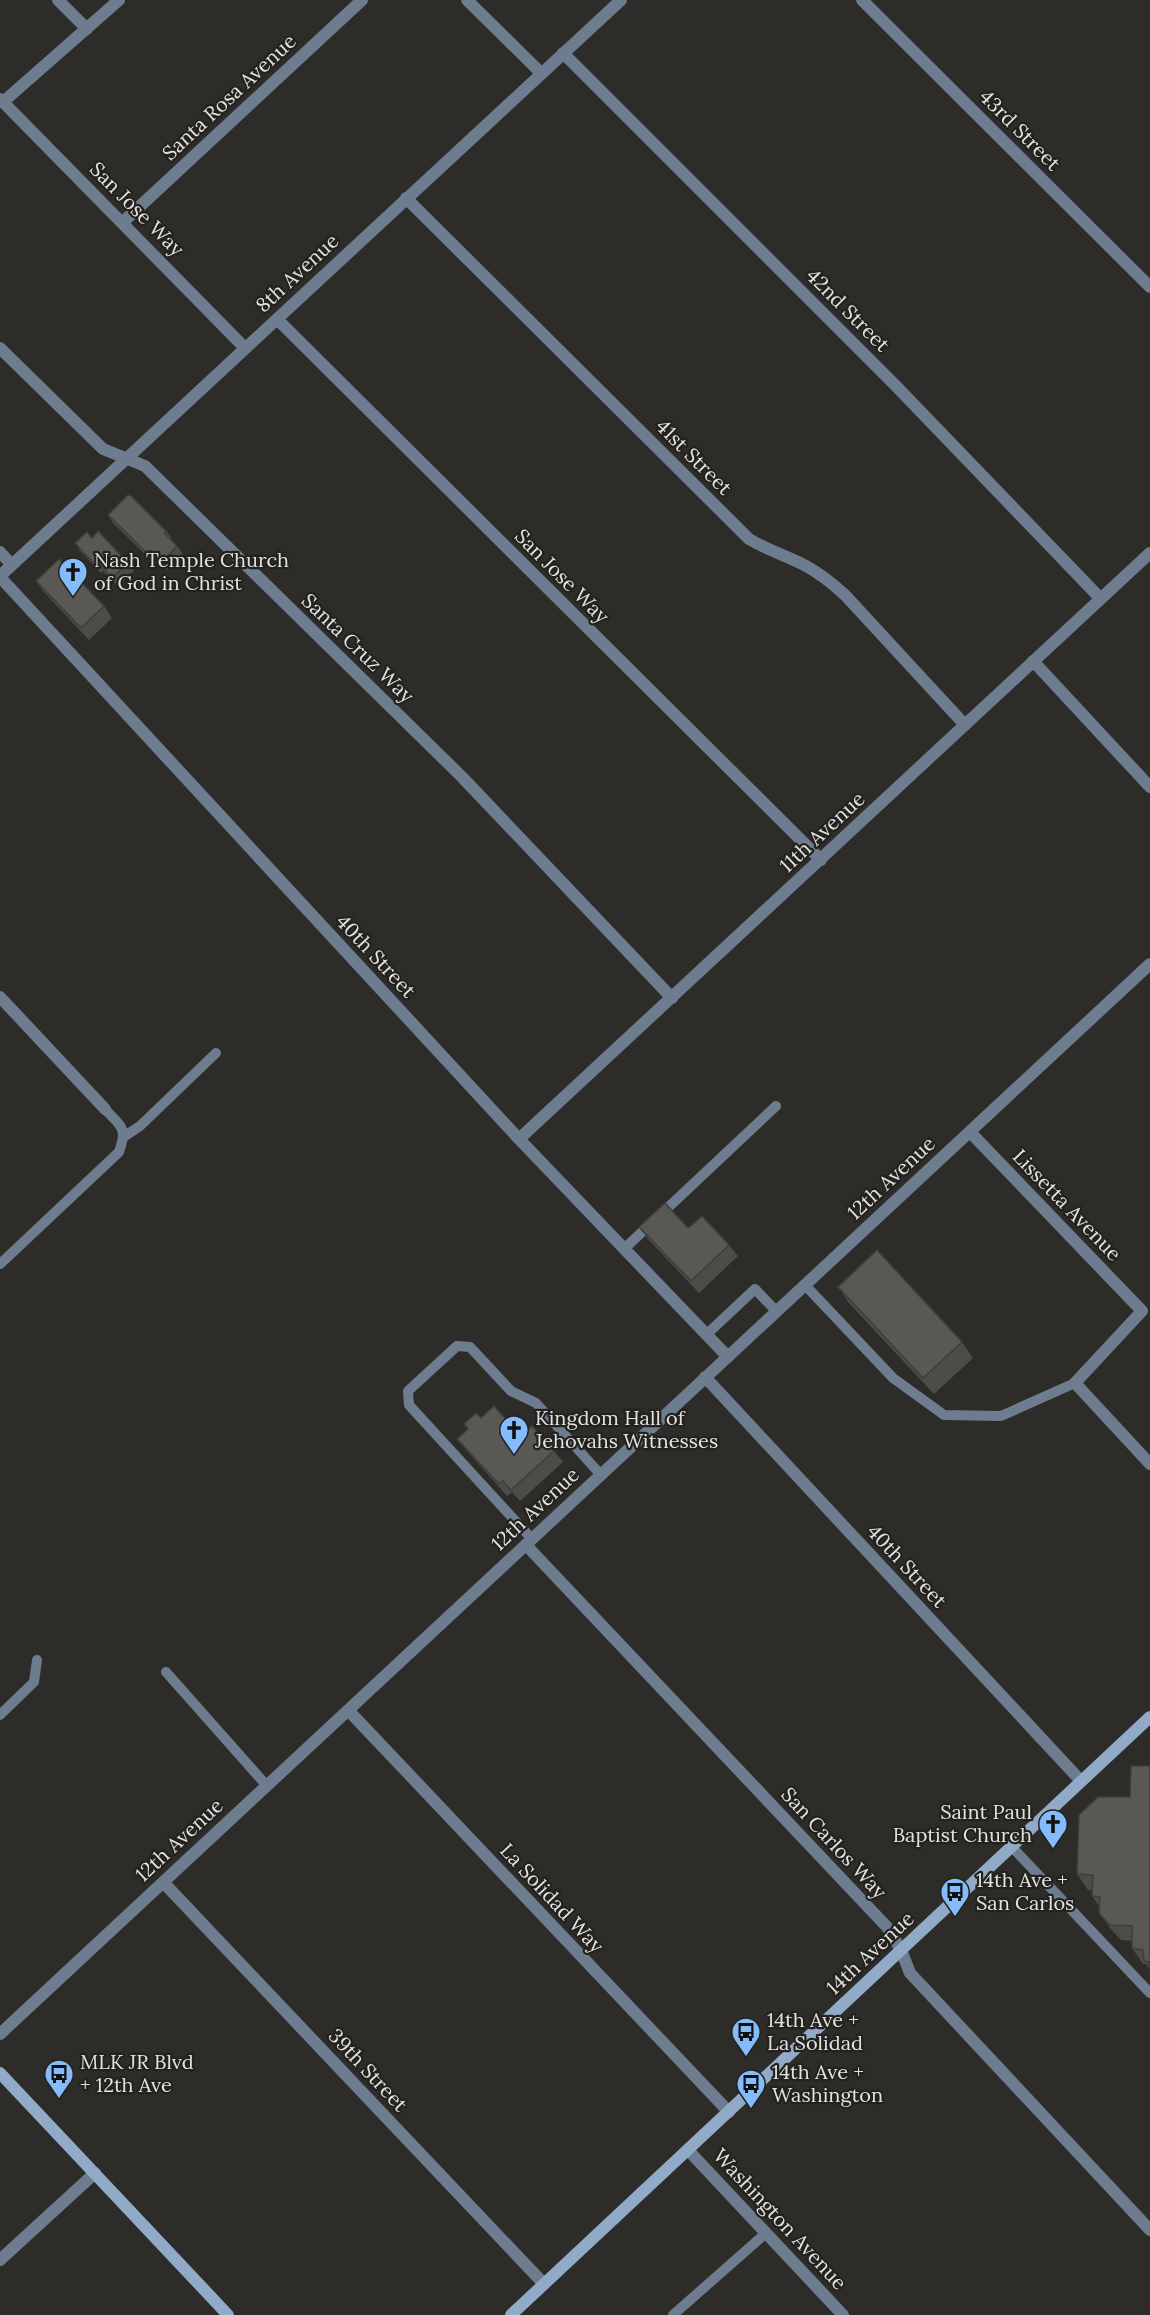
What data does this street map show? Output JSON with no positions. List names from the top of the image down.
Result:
{
  "streets": {
    "street": [
      "Santa Rosa Avenue",
      "43rd Street",
      "San Jose Way",
      "8th Avenue",
      "42nd Street",
      "41st Street",
      "Santa Cruz Way",
      "11th Avenue",
      "40th Street",
      "12th Avenue",
      "Lissetta Avenue",
      "San Carlos Way",
      "La Solidad Way",
      "14th Avenue",
      "39th Street",
      "Washington Avenue"
    ]
  },
  "crossings": [
    ["Santa Rosa Avenue", "San Jose Way"],
    ["San Jose Way", "8th Avenue"],
    ["San Jose Way", "11th Avenue"],
    ["8th Avenue", "42nd Street"],
    ["8th Avenue", "41st Street"],
    ["8th Avenue", "Santa Cruz Way"],
    ["8th Avenue", "40th Street"],
    ["42nd Street", "11th Avenue"],
    ["41st Street", "11th Avenue"],
    ["Santa Cruz Way", "11th Avenue"],
    ["11th Avenue", "40th Street"],
    ["40th Street", "12th Avenue"],
    ["40th Street", "14th Avenue"],
    ["12th Avenue", "Lissetta Avenue"],
    ["12th Avenue", "San Carlos Way"],
    ["12th Avenue", "La Solidad Way"],
    ["12th Avenue", "39th Street"],
    ["San Carlos Way", "14th Avenue"],
    ["La Solidad Way", "14th Avenue"],
    ["14th Avenue", "39th Street"],
    ["14th Avenue", "Washington Avenue"]
  ],
  "places": {
    "church": ["Nash Temple Church of God in Christ", "Kingdom Hall of Jehovahs Witnesses", "Saint Paul Baptist Church"],
    "bus stop": [
      "14th Ave + San Carlos",
      "14th Ave + La Solidad",
      "MLK JR Blvd + 12th Ave",
      "14th Ave + Washington"
    ]
  }
}
